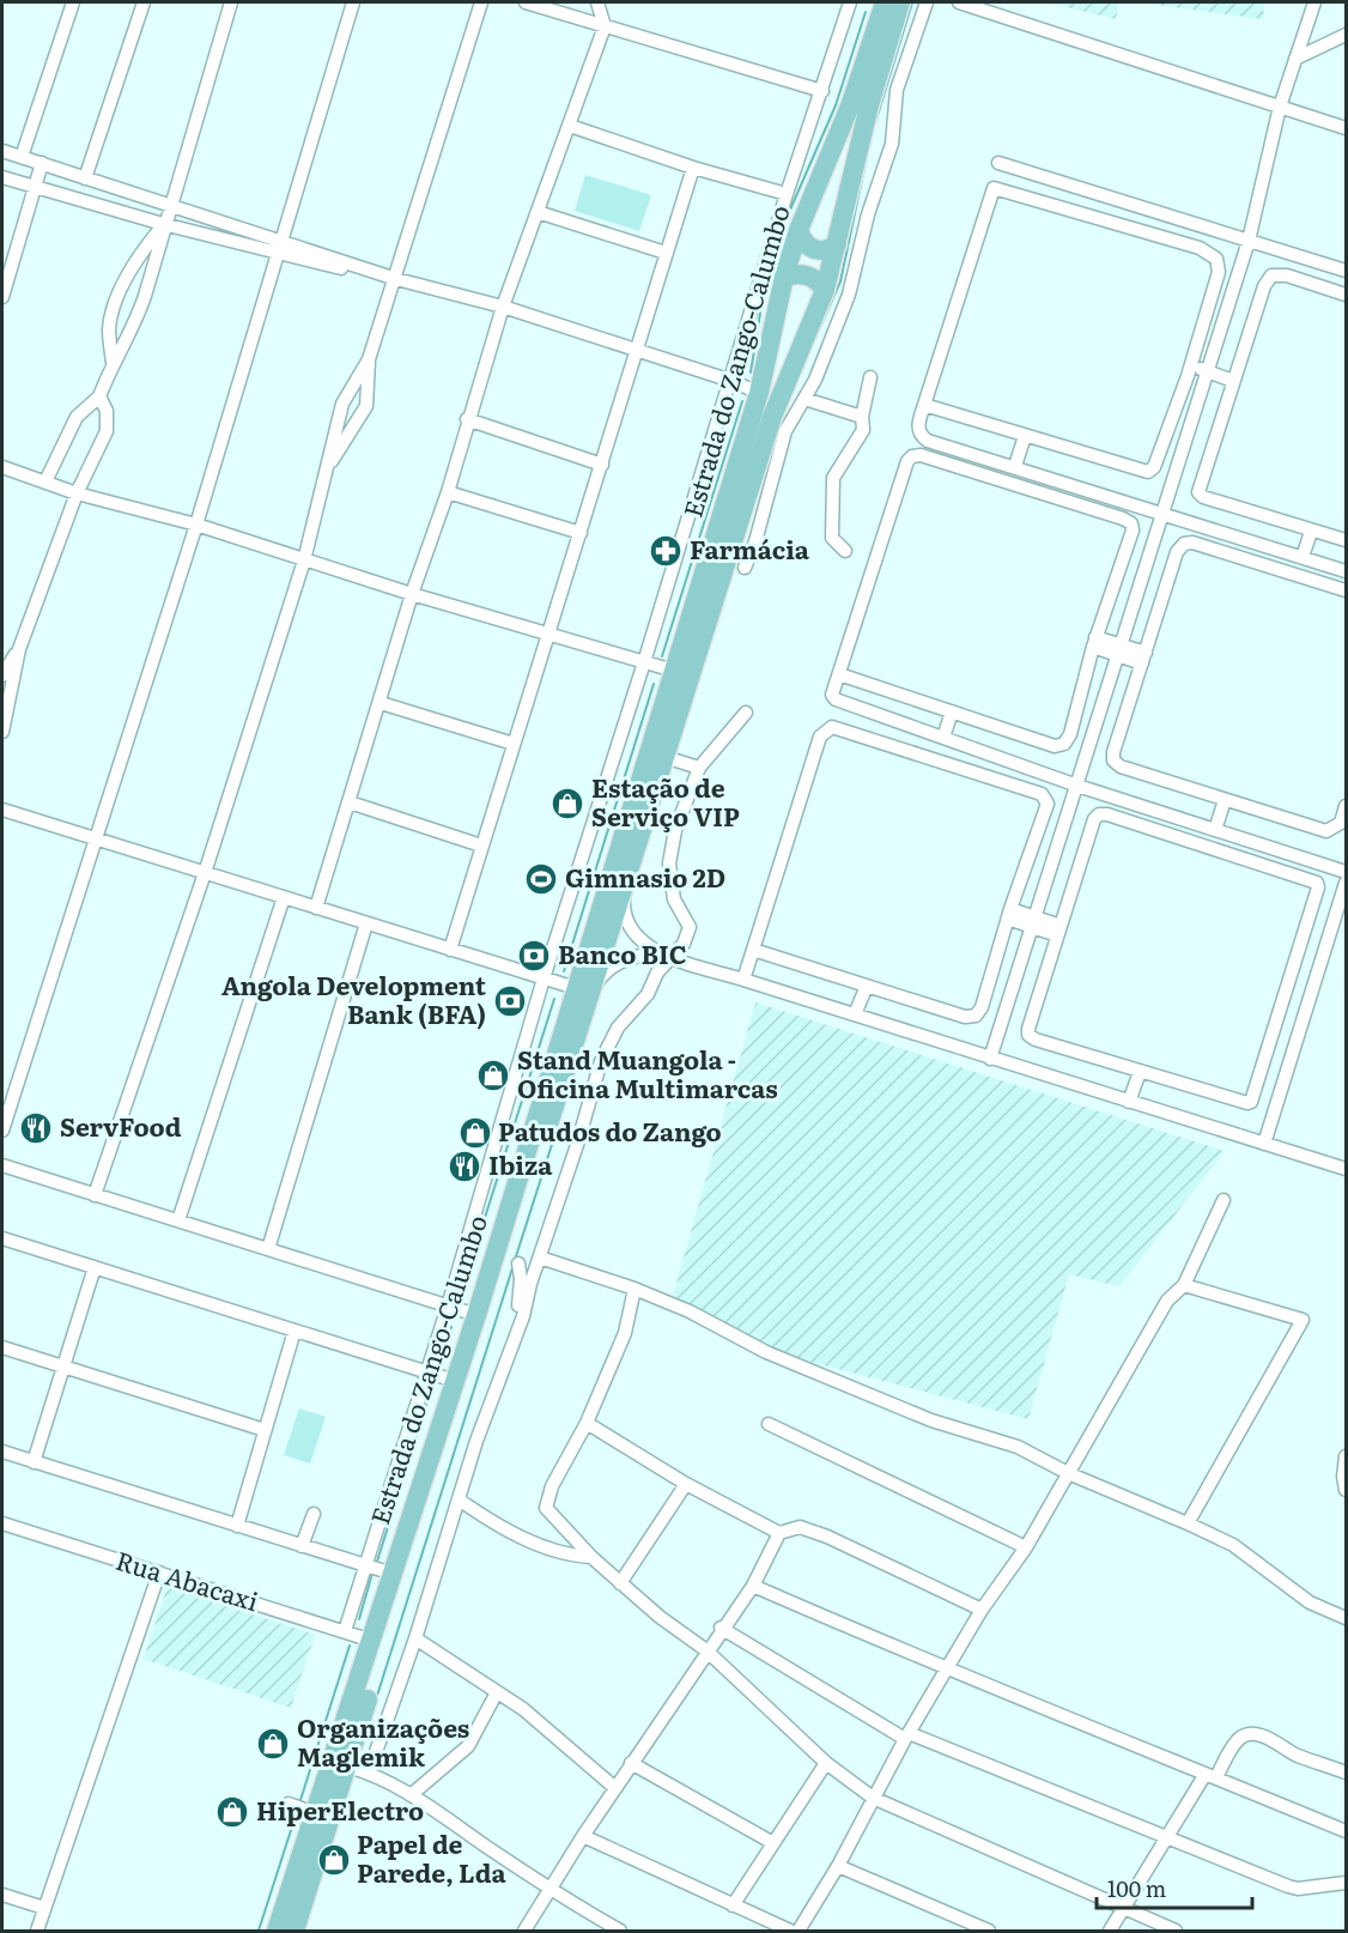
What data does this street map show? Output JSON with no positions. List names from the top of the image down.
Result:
{
  "streets": {
    "main road": ["Estrada do Zango-Calumbo"],
    "street": ["Rua Abacaxi"]
  },
  "crossings": [
    ["Estrada do Zango-Calumbo", "Rua Abacaxi"]
  ],
  "places": {
    "pharmacy": ["Farmácia"],
    "shop": [
      "Estação de Serviço VIP",
      "Stand Muangola - Oficina Multimarcas",
      "Patudos do Zango",
      "Organizações Maglemik",
      "HiperElectro",
      "Papel de Parede, Lda"
    ],
    "sports": ["Gimnasio 2D"],
    "bank": ["Banco BIC", "Angola Development Bank (BFA)"],
    "restaurant": ["ServFood", "Ibiza"]
  },
  "scale_bar": "100 m"
}
